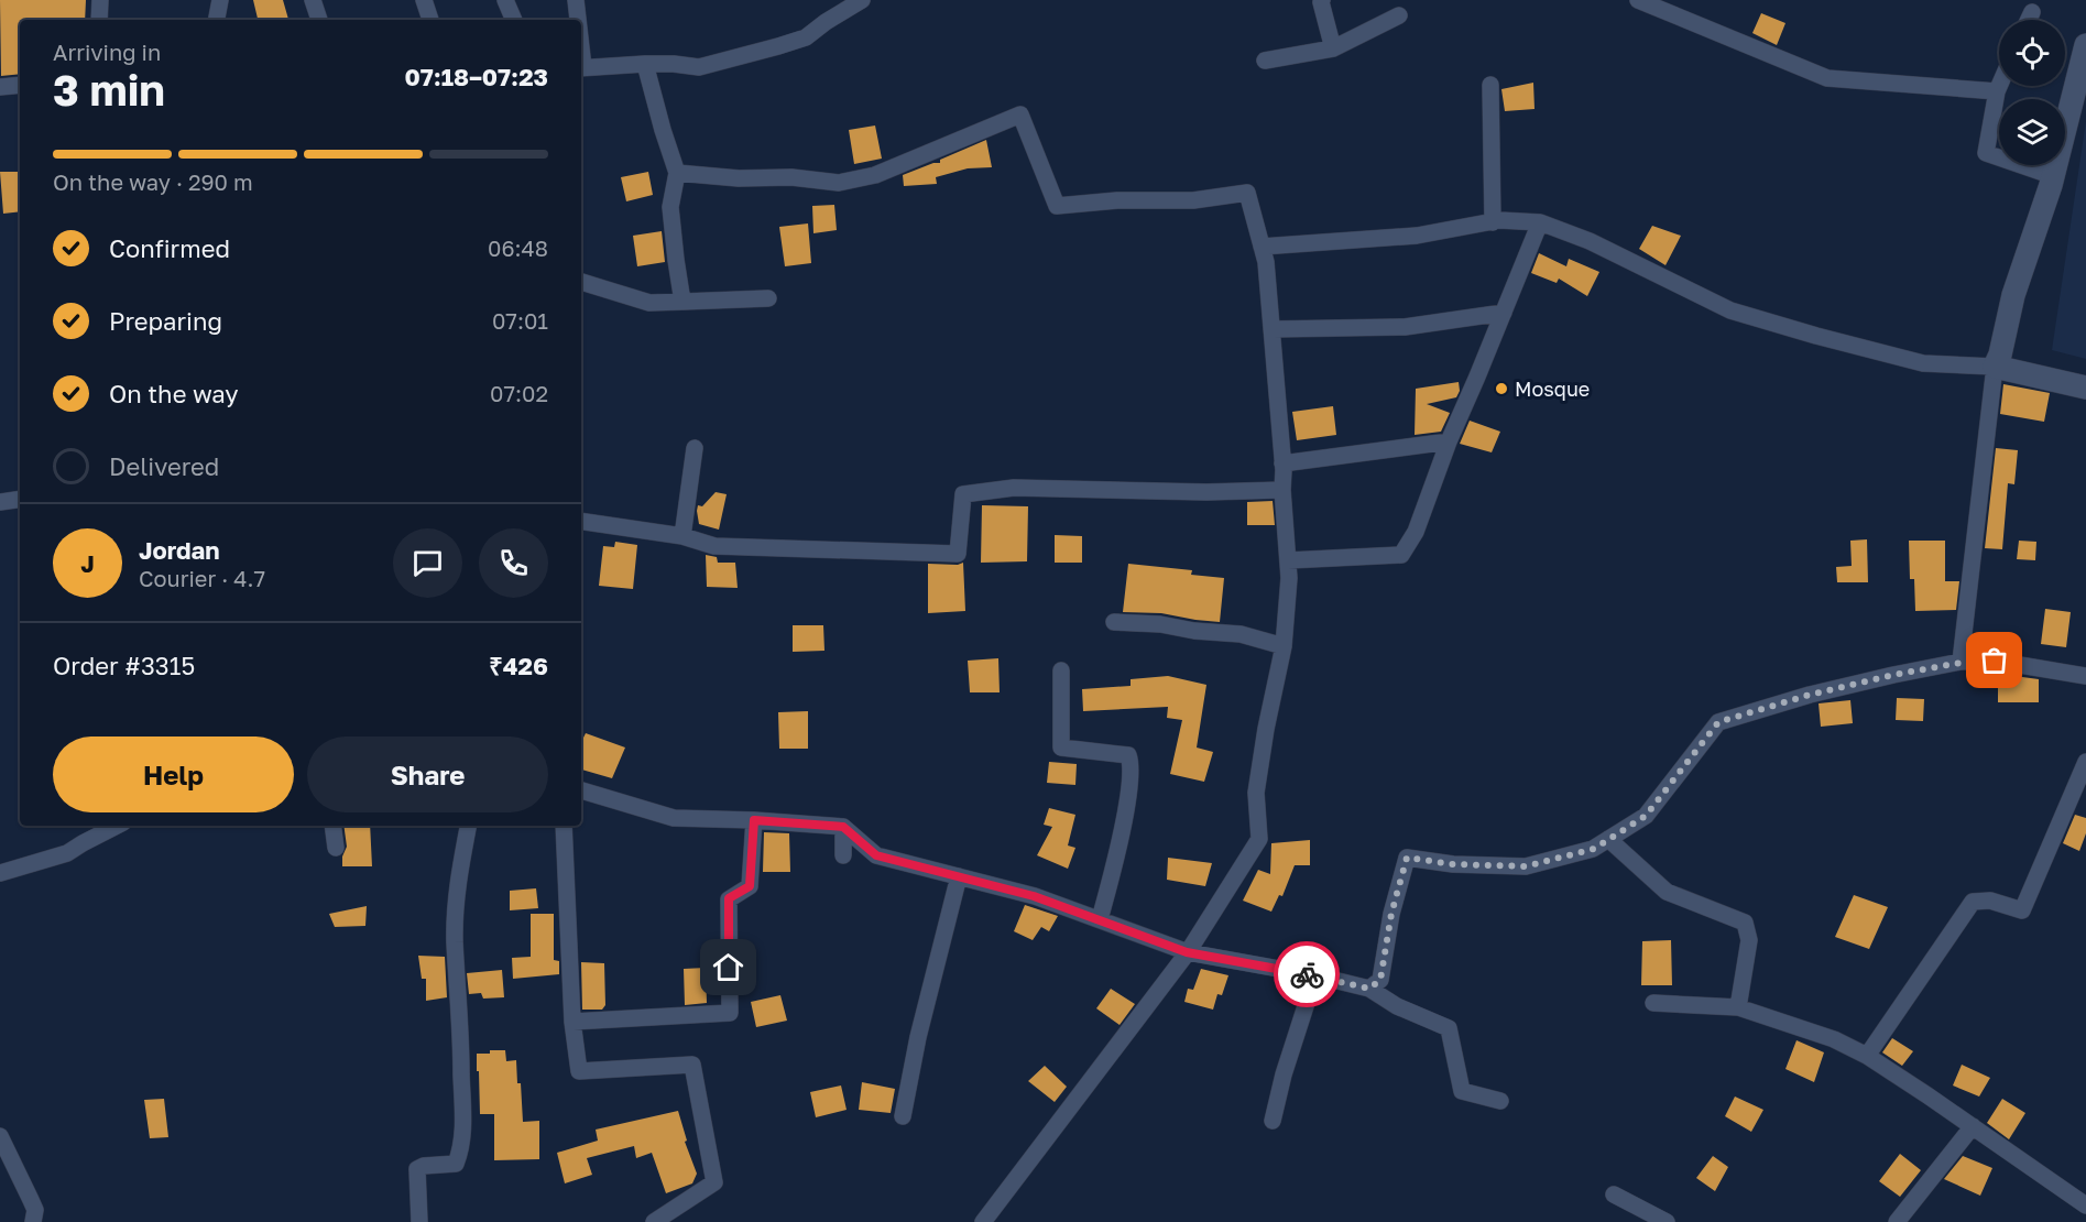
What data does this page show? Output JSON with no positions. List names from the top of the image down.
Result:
{
  "places": ["Mosque"],
  "page": {
    "heading": ["3 min", "Arriving in", "07:18–07:23"],
    "panel": [
      "Jordan",
      "Courier · 4.7",
      "Order #3315",
      "₹426"
    ],
    "bar": "On the way · 290 m",
    "list": [
      ["Confirmed", "06:48"],
      ["Preparing", "07:01"],
      ["On the way", "07:02"],
      "Delivered"
    ],
    "round": "J",
    "buttons": ["Help", "Share"]
  }
}
